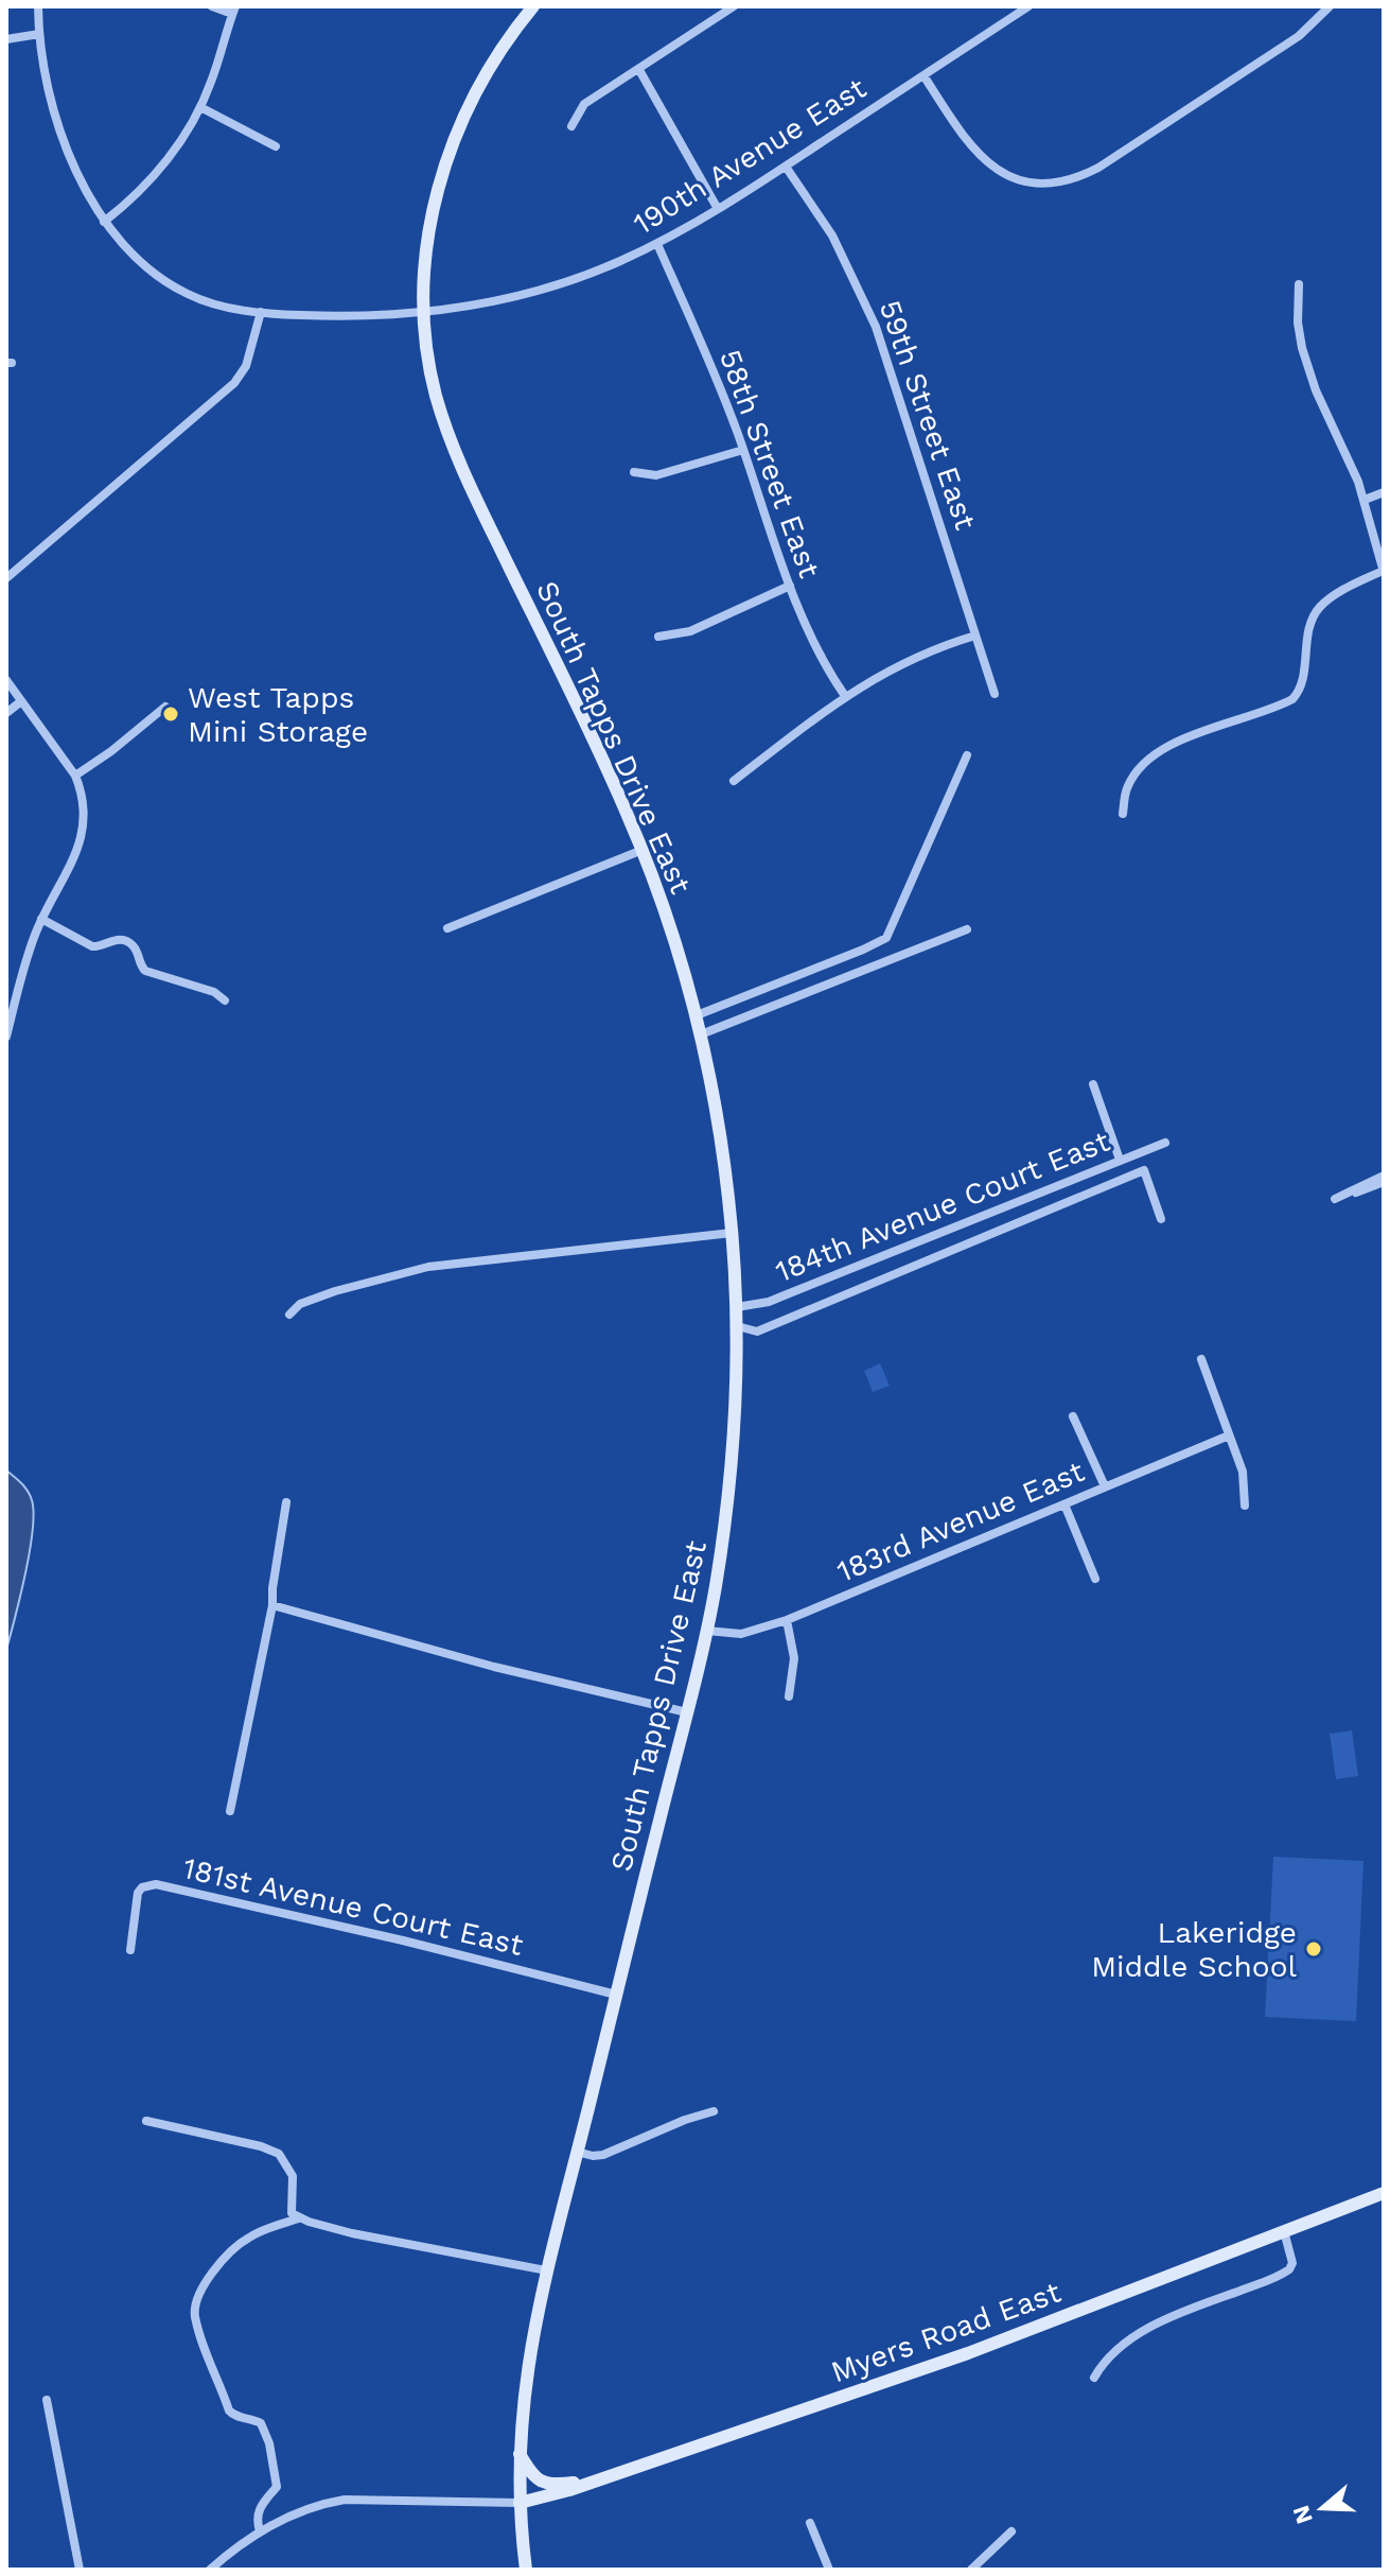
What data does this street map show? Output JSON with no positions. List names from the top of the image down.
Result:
{
  "streets": {
    "street": [
      "190th Avenue East",
      "59th Street East",
      "58th Street East",
      "South Tapps Drive East",
      "184th Avenue Court East",
      "183rd Avenue East",
      "181st Avenue Court East",
      "Myers Road East"
    ]
  },
  "crossings": [
    ["190th Avenue East", "59th Street East"],
    ["190th Avenue East", "58th Street East"],
    ["190th Avenue East", "South Tapps Drive East"],
    ["South Tapps Drive East", "184th Avenue Court East"],
    ["South Tapps Drive East", "183rd Avenue East"],
    ["South Tapps Drive East", "181st Avenue Court East"],
    ["South Tapps Drive East", "Myers Road East"]
  ],
  "places": ["West Tapps Mini Storage", "Lakeridge Middle School"],
  "north": "left"
}
